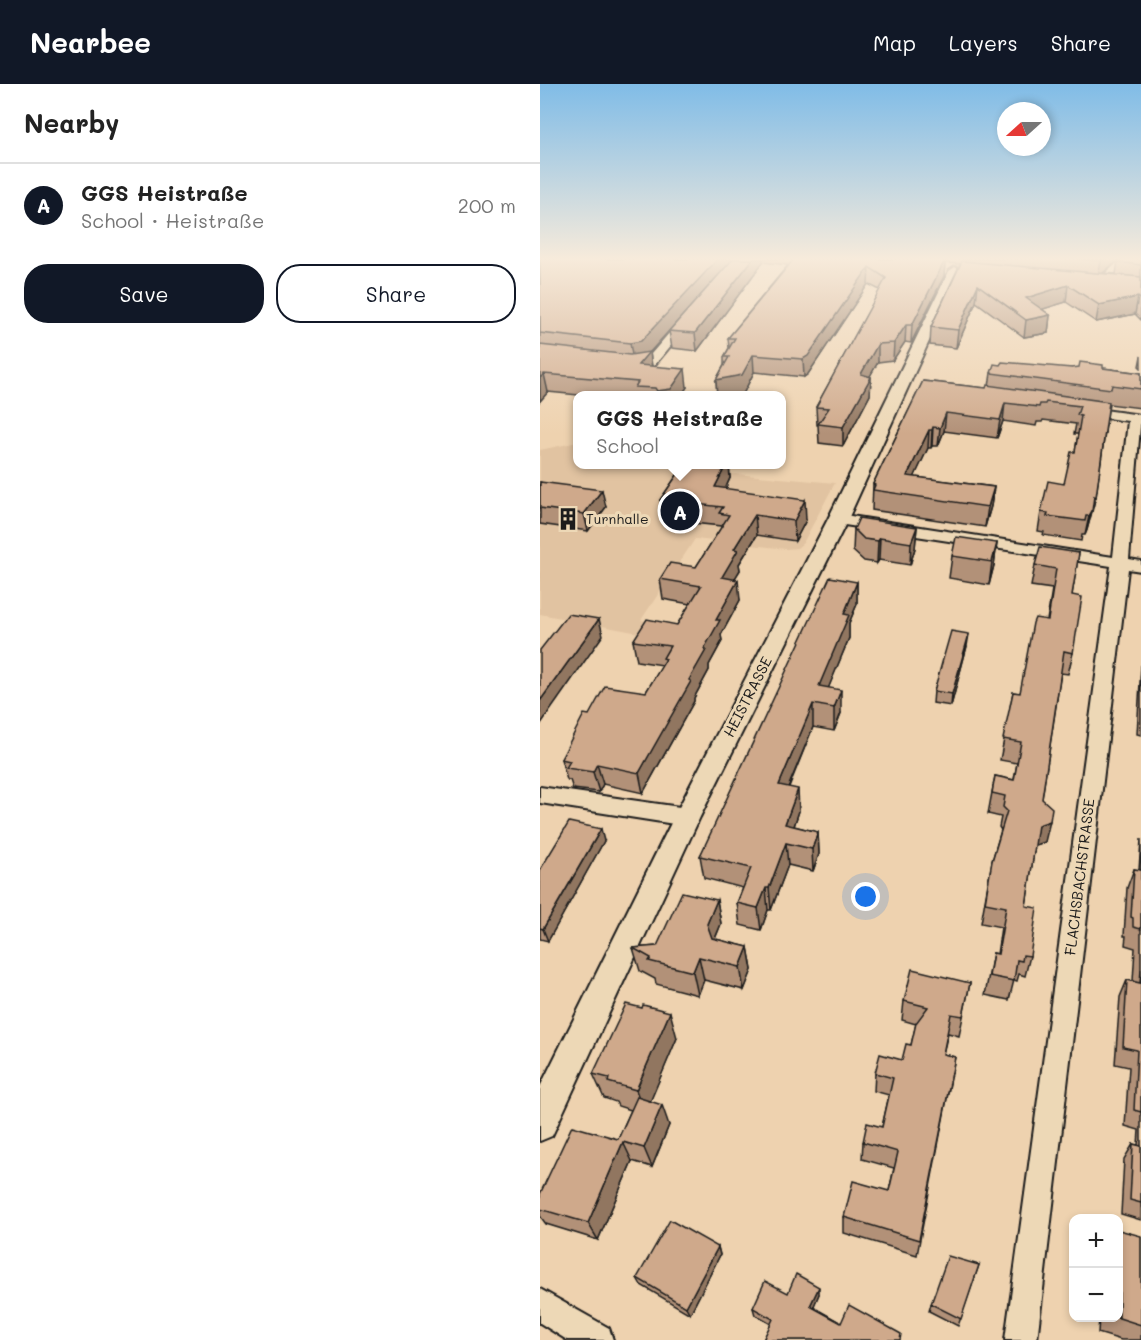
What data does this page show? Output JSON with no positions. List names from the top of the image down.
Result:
{
  "streets": {
    "street": ["HEISTRASSE", "FLACHSBACHSTRASSE"]
  },
  "places": {
    "building": ["Turnhalle"]
  },
  "north": "left",
  "page": {
    "header": "Nearbee",
    "nav": ["Map", "Layers", "Share"],
    "heading": "Nearby",
    "list": [
      {
        "mark": "A",
        "name": "GGS Heistraße",
        "note": "School · Heistraße",
        "value": "200 m"
      }
    ],
    "buttons": ["Save", "Share"],
    "popup": ["GGS Heistraße", "School"],
    "pins": "A",
    "map_buttons": ["+", "−"]
  }
}
